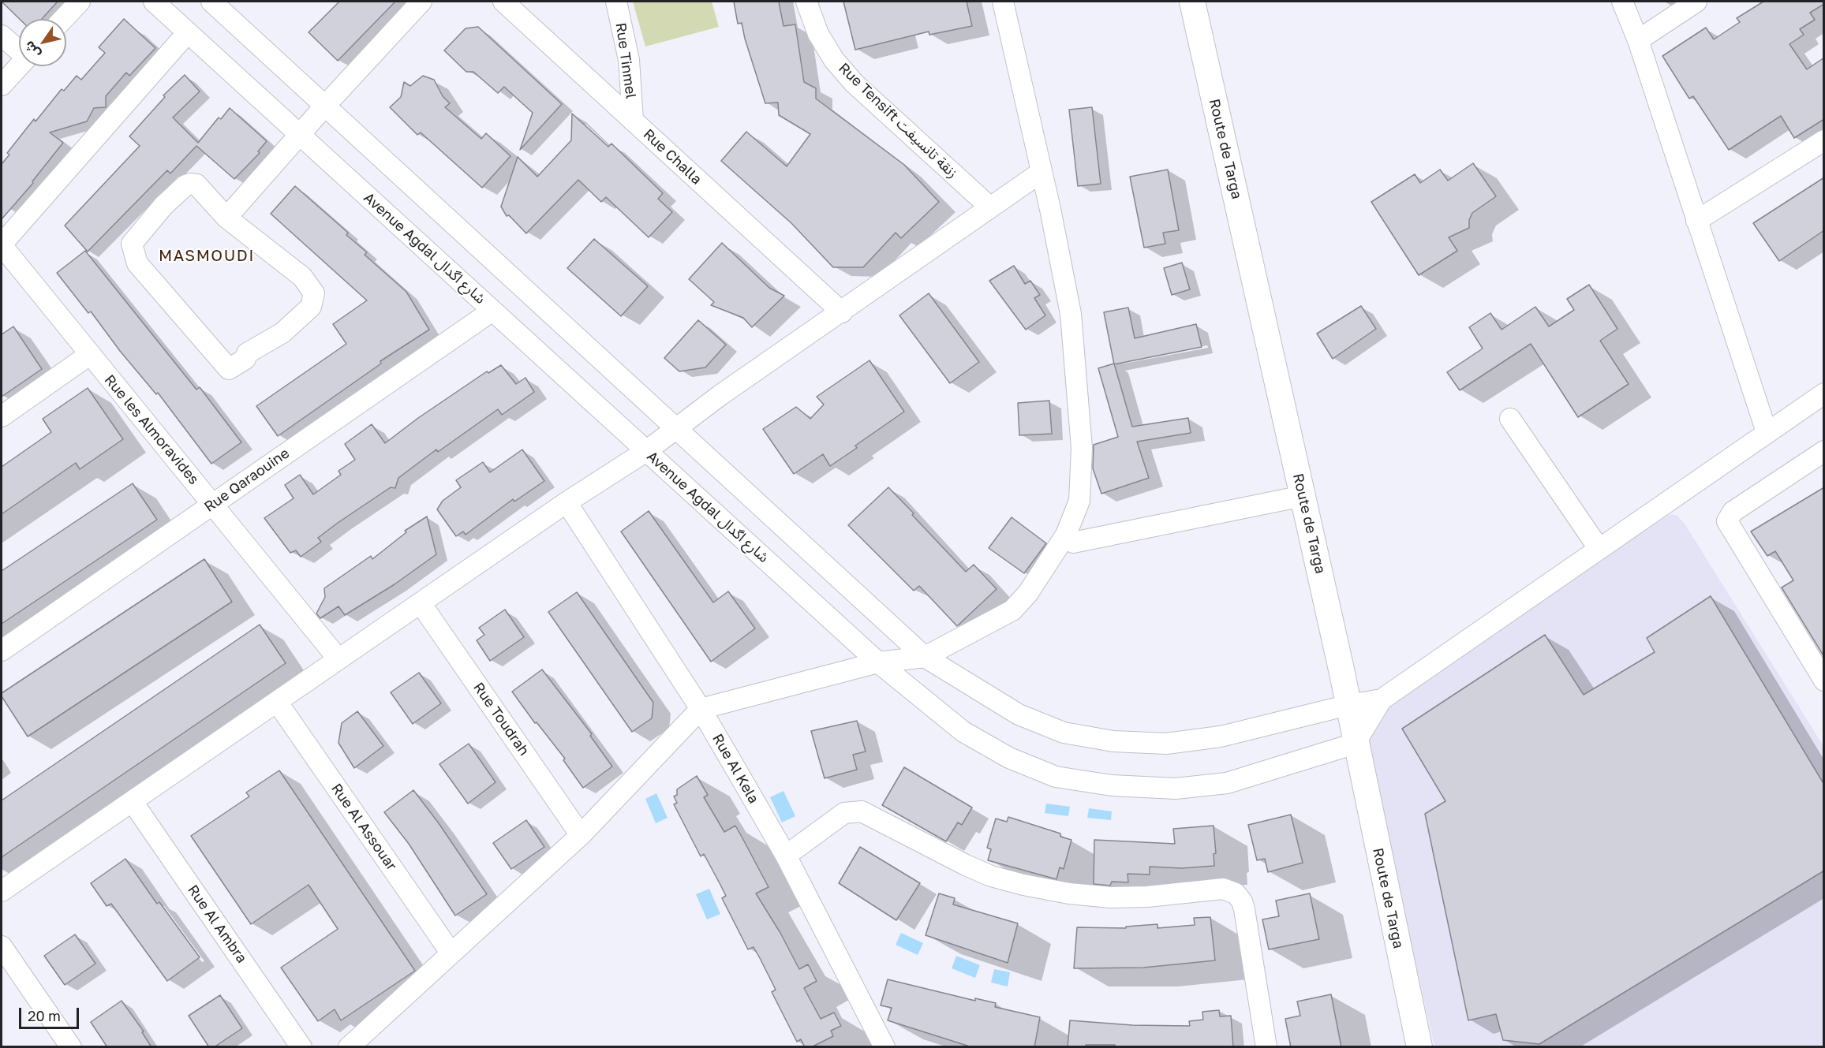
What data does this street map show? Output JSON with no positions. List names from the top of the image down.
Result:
{
  "streets": {
    "main road": ["Route de Targa"],
    "street": [
      "Rue Tinmel",
      "Rue Tensift زنقة تانسيفت",
      "Rue Challa",
      "Avenue Agdal شارع اگدال",
      "Rue les Almoravides",
      "Rue Qaraouine",
      "Rue Toudrah",
      "Rue Al Kela",
      "Rue Al Assouar",
      "Rue Al Ambra"
    ]
  },
  "crossings": [
    ["Rue Tinmel", "Rue Challa"],
    ["Route de Targa", "Avenue Agdal شارع اگدال"],
    ["Avenue Agdal شارع اگدال", "Rue Qaraouine"],
    ["Rue les Almoravides", "Rue Qaraouine"]
  ],
  "districts": ["MASMOUDI"],
  "scale_bar": "20 m",
  "north": "bottom left"
}
